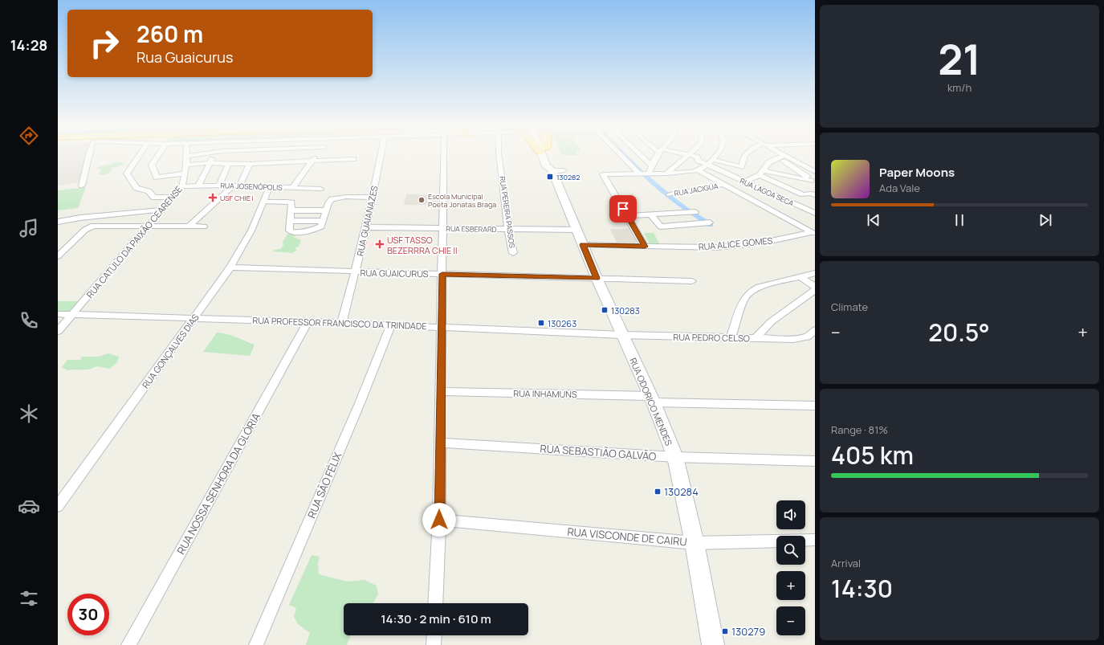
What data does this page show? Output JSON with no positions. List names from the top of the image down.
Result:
{
  "streets": {
    "main road": ["RUA ODORICO MENDES"],
    "street": [
      "RUA JOSENÓPOLIS",
      "RUA JACIGÚA",
      "RUA LAGOA SECA",
      "RUA PEREIRA PASSOS",
      "RUA GUAIANAZES",
      "RUA ESBERARD",
      "RUA CATULO DA PAIXÃO CEARENSE",
      "RUA ALICE GOMES",
      "RUA GUAICURUS",
      "RUA PROFESSOR FRANCISCO DA TRINDADE",
      "RUA PEDRO CELSO",
      "RUA GONÇALVES DIAS",
      "RUA INHAMUNS",
      "RUA SEBASTIÃO GALVÃO",
      "RUA NOSSA SENHORA DA GLÓRIA",
      "RUA SÃO FÉLIX",
      "RUA VISCONDE DE CAIRU"
    ]
  },
  "crossings": [
    ["RUA JOSENÓPOLIS", "RUA CATULO DA PAIXÃO CEARENSE"],
    ["RUA JOSENÓPOLIS", "RUA GONÇALVES DIAS"],
    ["RUA PEREIRA PASSOS", "RUA ESBERARD"],
    ["RUA GUAIANAZES", "RUA ESBERARD"],
    ["RUA GUAIANAZES", "RUA GUAICURUS"],
    ["RUA GUAIANAZES", "RUA PROFESSOR FRANCISCO DA TRINDADE"],
    ["RUA ESBERARD", "RUA ODORICO MENDES"],
    ["RUA CATULO DA PAIXÃO CEARENSE", "RUA PROFESSOR FRANCISCO DA TRINDADE"],
    ["RUA ALICE GOMES", "RUA ODORICO MENDES"],
    ["RUA GUAICURUS", "RUA GONÇALVES DIAS"],
    ["RUA GUAICURUS", "RUA ODORICO MENDES"],
    ["RUA PROFESSOR FRANCISCO DA TRINDADE", "RUA PEDRO CELSO"],
    ["RUA PROFESSOR FRANCISCO DA TRINDADE", "RUA GONÇALVES DIAS"],
    ["RUA PROFESSOR FRANCISCO DA TRINDADE", "RUA ODORICO MENDES"],
    ["RUA PROFESSOR FRANCISCO DA TRINDADE", "RUA NOSSA SENHORA DA GLÓRIA"],
    ["RUA PROFESSOR FRANCISCO DA TRINDADE", "RUA SÃO FÉLIX"],
    ["RUA PEDRO CELSO", "RUA ODORICO MENDES"],
    ["RUA INHAMUNS", "RUA ODORICO MENDES"],
    ["RUA ODORICO MENDES", "RUA SEBASTIÃO GALVÃO"],
    ["RUA ODORICO MENDES", "RUA VISCONDE DE CAIRU"]
  ],
  "places": {
    "transit": [
      "130282",
      "130283",
      "130263",
      "130284",
      "130279"
    ],
    "health": ["USF CHIE I", "USF TASSO BEZERRRA CHIE II"],
    "other": ["Escola Municipal Poeta Jonatas Braga"]
  },
  "page": {
    "tabs": "14:28",
    "tile": [
      ["21", "km/h"],
      "Climate",
      ["Range · 81%", "405 km"],
      ["Arrival", "14:30"]
    ],
    "turn": ["260 m", "Rua Guaicurus"],
    "song": ["Paper Moons", "Ada Vale"],
    "heat": ["−", "20.5°", "+"],
    "map_buttons": ["+", "−"],
    "limit": "30",
    "trip": "14:30 · 2 min · 610 m"
  }
}
